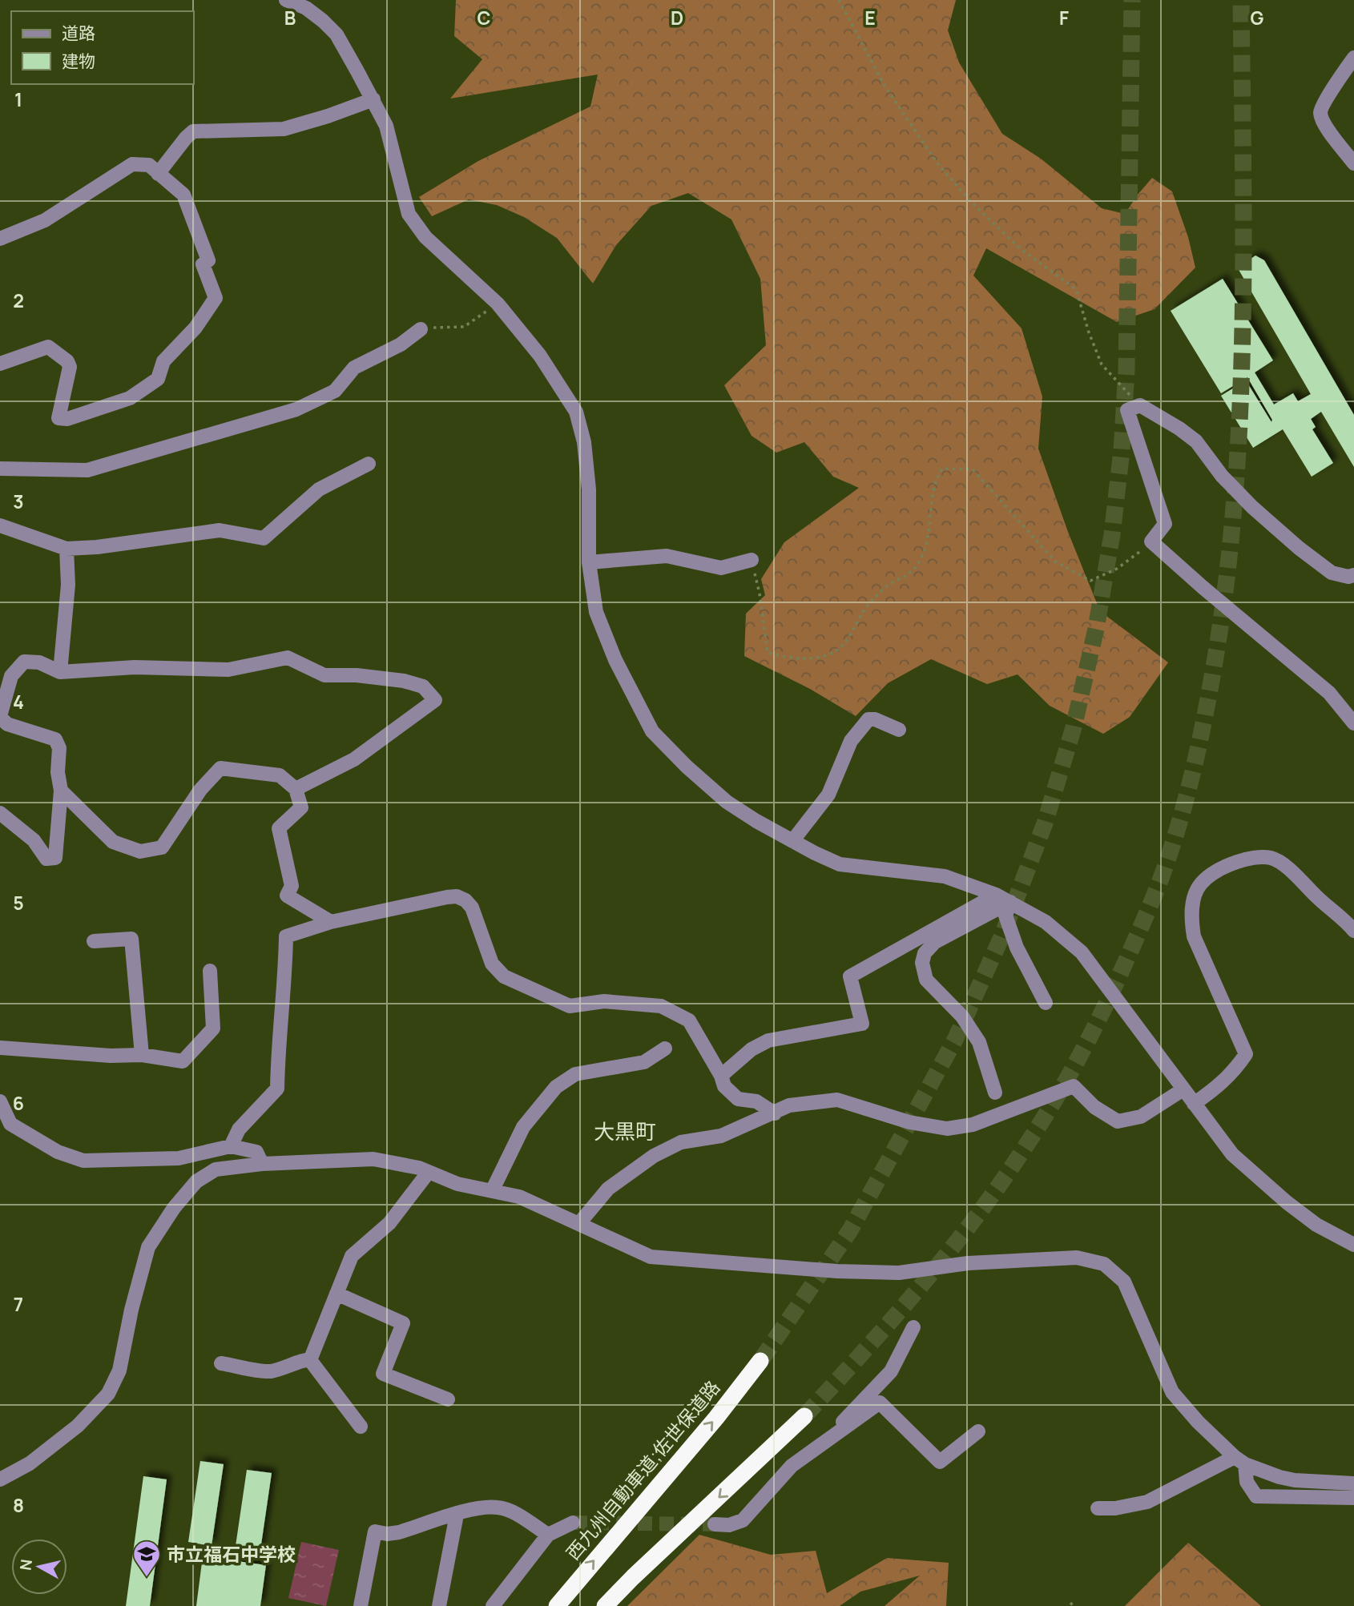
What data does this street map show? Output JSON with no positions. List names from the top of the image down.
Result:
{
  "streets": {
    "highway": ["西九州自動車道;佐世保道路"]
  },
  "districts": ["大黒町"],
  "places": {
    "school or university": ["市立福石中学校"]
  },
  "legend": ["道路", "建物"],
  "north": "left",
  "grid": {
    "columns": [
      "B",
      "C",
      "D",
      "E",
      "F",
      "G"
    ],
    "rows": [
      "1",
      "2",
      "3",
      "4",
      "5",
      "6",
      "7",
      "8"
    ]
  }
}
